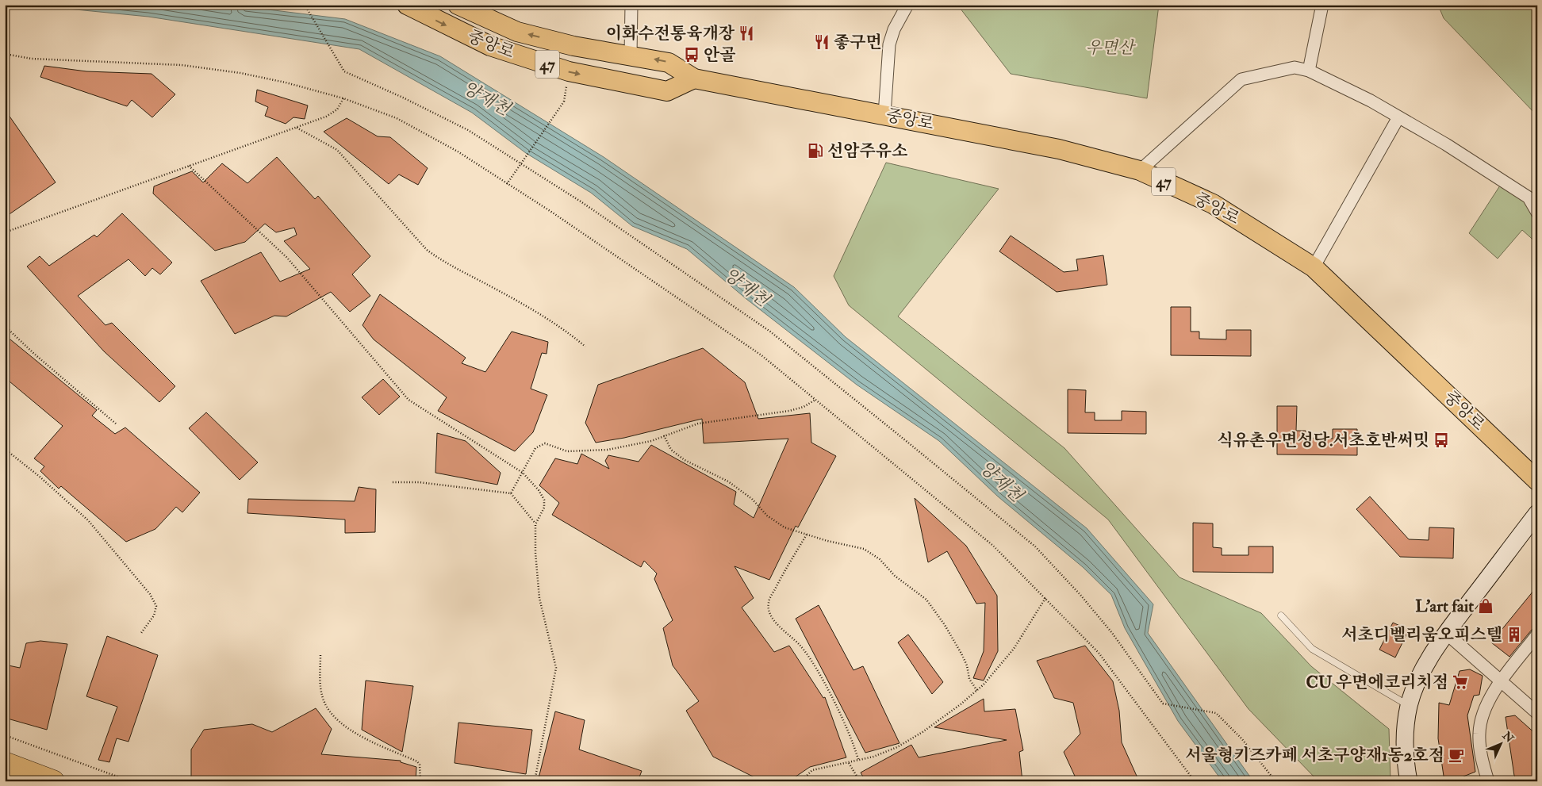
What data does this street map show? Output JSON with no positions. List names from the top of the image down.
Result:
{
  "streets": {
    "main road": ["중앙로", "47"]
  },
  "water": ["양재천"],
  "parks": ["우면산"],
  "places": {
    "restaurant": ["이화수전통육개장", "좋구먼"],
    "bus stop": ["안골", "식유촌우면성당.서초호반써밋"],
    "fuel station": ["선암주유소"],
    "shop": ["L'art fait"],
    "building": ["서초디벨리움오피스텔"],
    "supermarket": ["CU 우면에코리치점"],
    "cafe": ["서울형키즈카페 서초구양재1동2호점"]
  },
  "north": "top right"
}
